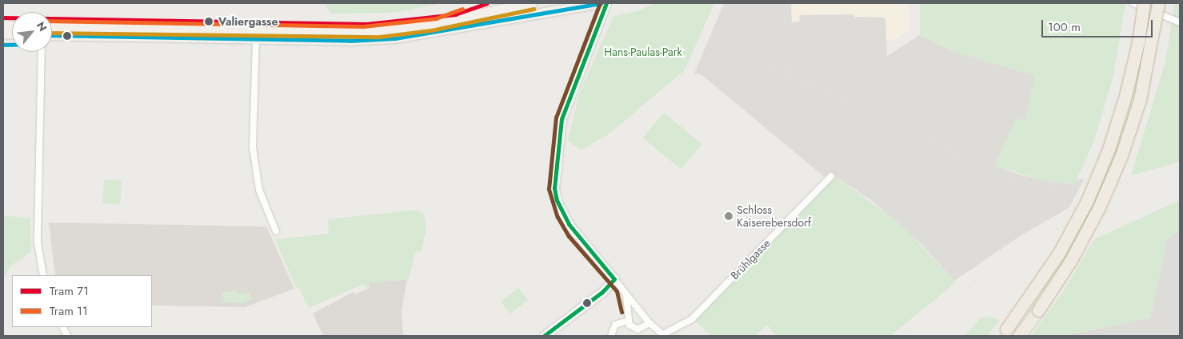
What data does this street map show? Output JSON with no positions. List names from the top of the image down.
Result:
{
  "streets": {
    "street": ["Brühlgasse"]
  },
  "parks": ["Hans-Paulas-Park"],
  "places": ["Valiergasse", "Schloss Kaiserebersdorf"],
  "lines": ["tram line 71", "tram line 11"],
  "legend": ["Tram 71", "Tram 11"],
  "scale_bar": "100 m",
  "north": "top right"
}
